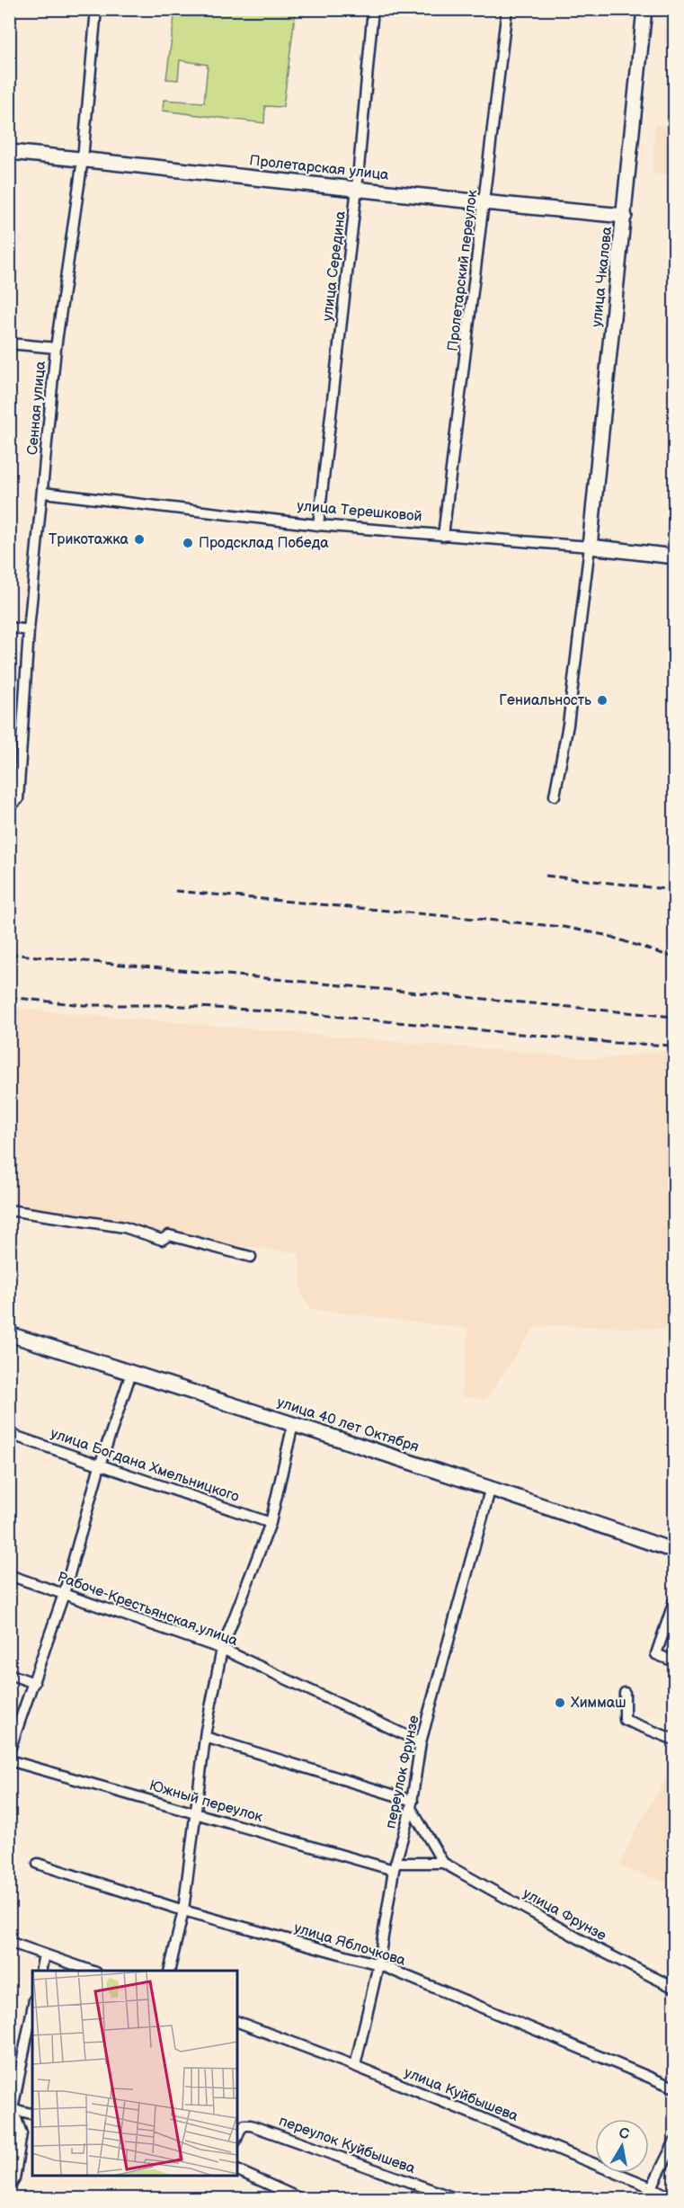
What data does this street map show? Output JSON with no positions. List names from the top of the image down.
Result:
{
  "streets": {
    "street": [
      "Пролетарская улица",
      "улица Середина",
      "Пролетарский переулок",
      "улица Чкалова",
      "Сенная улица",
      "улица Терешковой",
      "улица 40 лет Октября",
      "улица Богдана Хмельницкого",
      "Рабоче-Крестьянская улица",
      "переулок Фрунзе",
      "Южный переулок",
      "улица Фрунзе",
      "улица Яблочкова",
      "улица Куйбышева",
      "переулок Куйбышева"
    ]
  },
  "crossings": [
    ["Пролетарская улица", "улица Середина"],
    ["Пролетарская улица", "Пролетарский переулок"],
    ["Пролетарская улица", "улица Чкалова"],
    ["Пролетарская улица", "Сенная улица"],
    ["улица Середина", "улица Терешковой"],
    ["Пролетарский переулок", "улица Терешковой"],
    ["улица Чкалова", "улица Терешковой"],
    ["Сенная улица", "улица Терешковой"],
    ["улица 40 лет Октября", "переулок Фрунзе"],
    ["Рабоче-Крестьянская улица", "переулок Фрунзе"],
    ["переулок Фрунзе", "Южный переулок"],
    ["переулок Фрунзе", "улица Фрунзе"],
    ["переулок Фрунзе", "улица Яблочкова"],
    ["переулок Фрунзе", "улица Куйбышева"],
    ["Южный переулок", "улица Фрунзе"]
  ],
  "places": [
    "Трикотажка",
    "Продсклад Победа",
    "Гениальность",
    "Химмаш"
  ],
  "north": "top"
}
